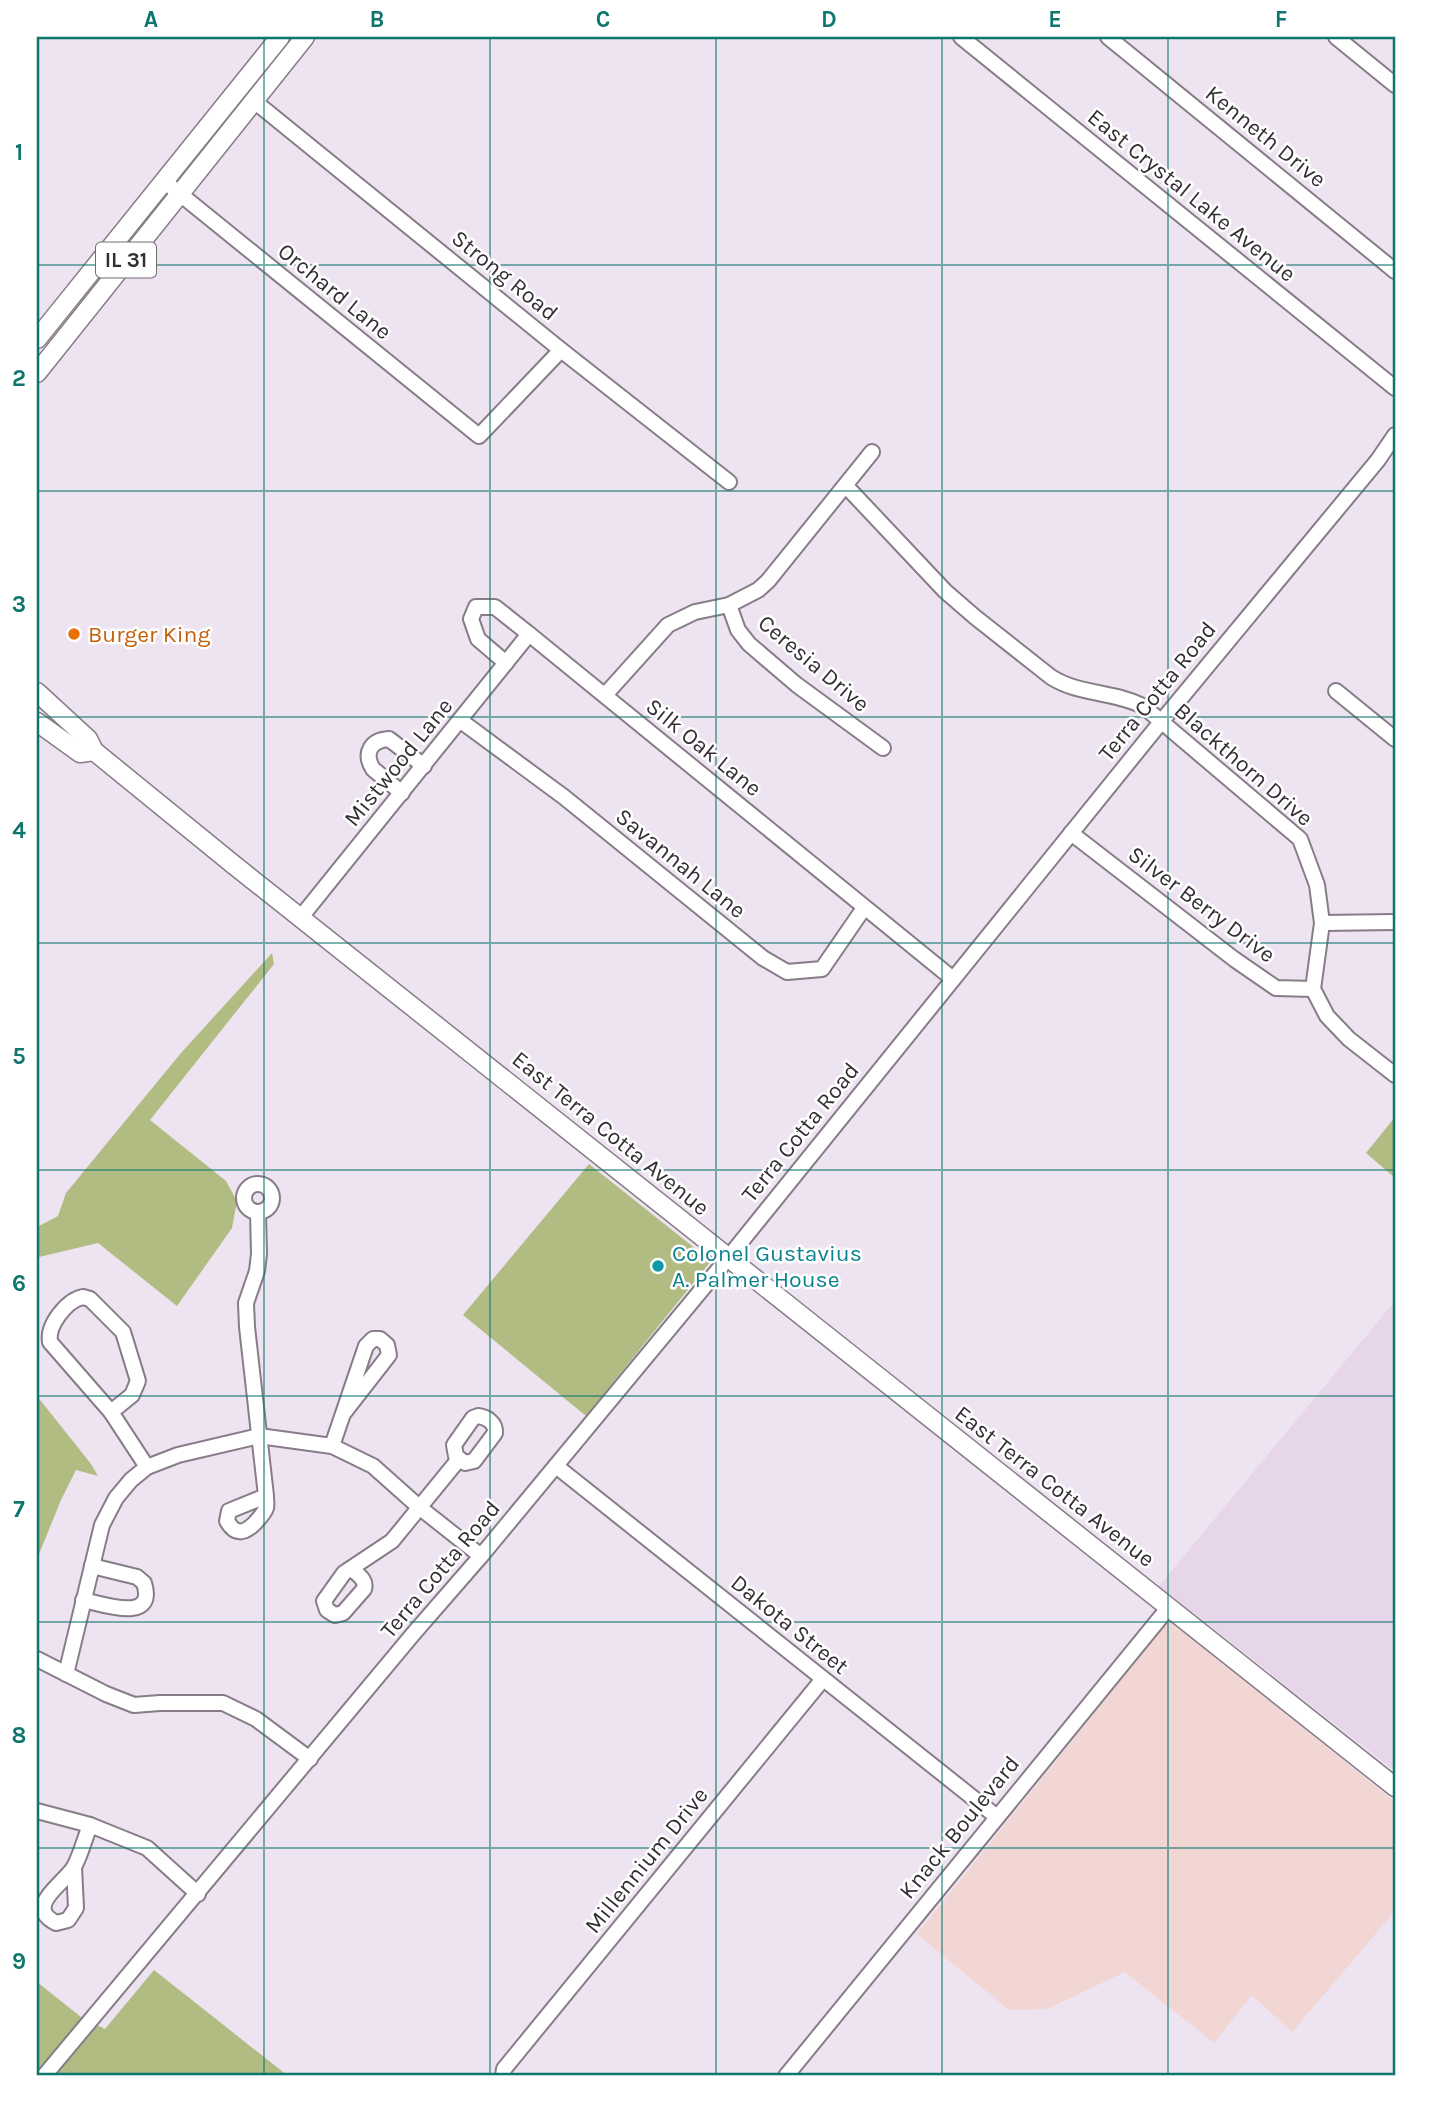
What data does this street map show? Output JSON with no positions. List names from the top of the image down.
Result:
{
  "streets": {
    "main road": ["IL 31", "East Terra Cotta Avenue"],
    "street": [
      "Kenneth Drive",
      "East Crystal Lake Avenue",
      "Strong Road",
      "Orchard Lane",
      "Ceresia Drive",
      "Terra Cotta Road",
      "Silk Oak Lane",
      "Mistwood Lane",
      "Blackthorn Drive",
      "Savannah Lane",
      "Silver Berry Drive",
      "Dakota Street",
      "Knack Boulevard",
      "Millennium Drive"
    ]
  },
  "crossings": [
    ["IL 31", "Strong Road"],
    ["IL 31", "Orchard Lane"],
    ["Strong Road", "Orchard Lane"],
    ["Terra Cotta Road", "Silk Oak Lane"],
    ["Terra Cotta Road", "Blackthorn Drive"],
    ["Terra Cotta Road", "Silver Berry Drive"],
    ["Terra Cotta Road", "East Terra Cotta Avenue"],
    ["Terra Cotta Road", "Dakota Street"],
    ["Silk Oak Lane", "Mistwood Lane"],
    ["Silk Oak Lane", "Savannah Lane"],
    ["Mistwood Lane", "Savannah Lane"],
    ["Mistwood Lane", "East Terra Cotta Avenue"],
    ["Blackthorn Drive", "Silver Berry Drive"],
    ["East Terra Cotta Avenue", "Knack Boulevard"],
    ["Dakota Street", "Knack Boulevard"],
    ["Dakota Street", "Millennium Drive"]
  ],
  "places": ["Burger King", "Colonel Gustavius A. Palmer House"],
  "grid": {
    "columns": [
      "A",
      "B",
      "C",
      "D",
      "E",
      "F"
    ],
    "rows": [
      "1",
      "2",
      "3",
      "4",
      "5",
      "6",
      "7",
      "8",
      "9"
    ]
  }
}
